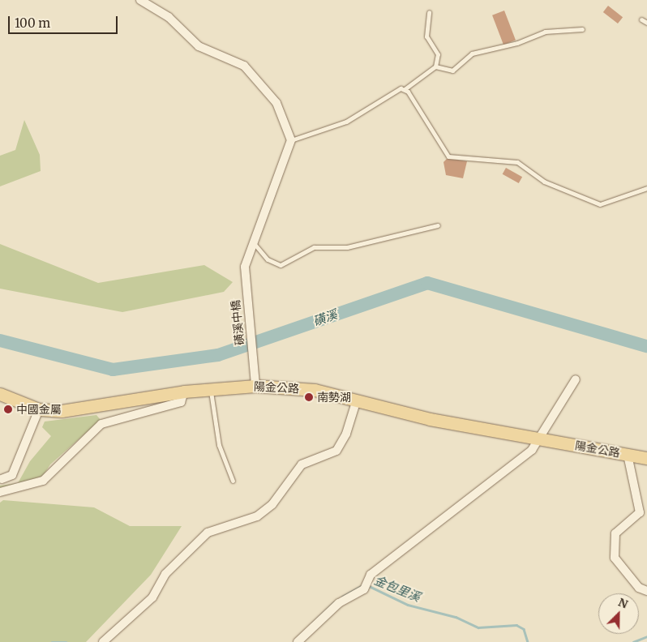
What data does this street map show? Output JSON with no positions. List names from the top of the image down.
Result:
{
  "streets": {
    "main road": ["陽金公路"],
    "street": ["磺溪中橋"]
  },
  "crossings": [
    ["磺溪中橋", "陽金公路"]
  ],
  "water": ["磺溪", "金包里溪"],
  "places": ["南勢湖", "中國金屬"],
  "scale_bar": "100 m",
  "north": "top right"
}
